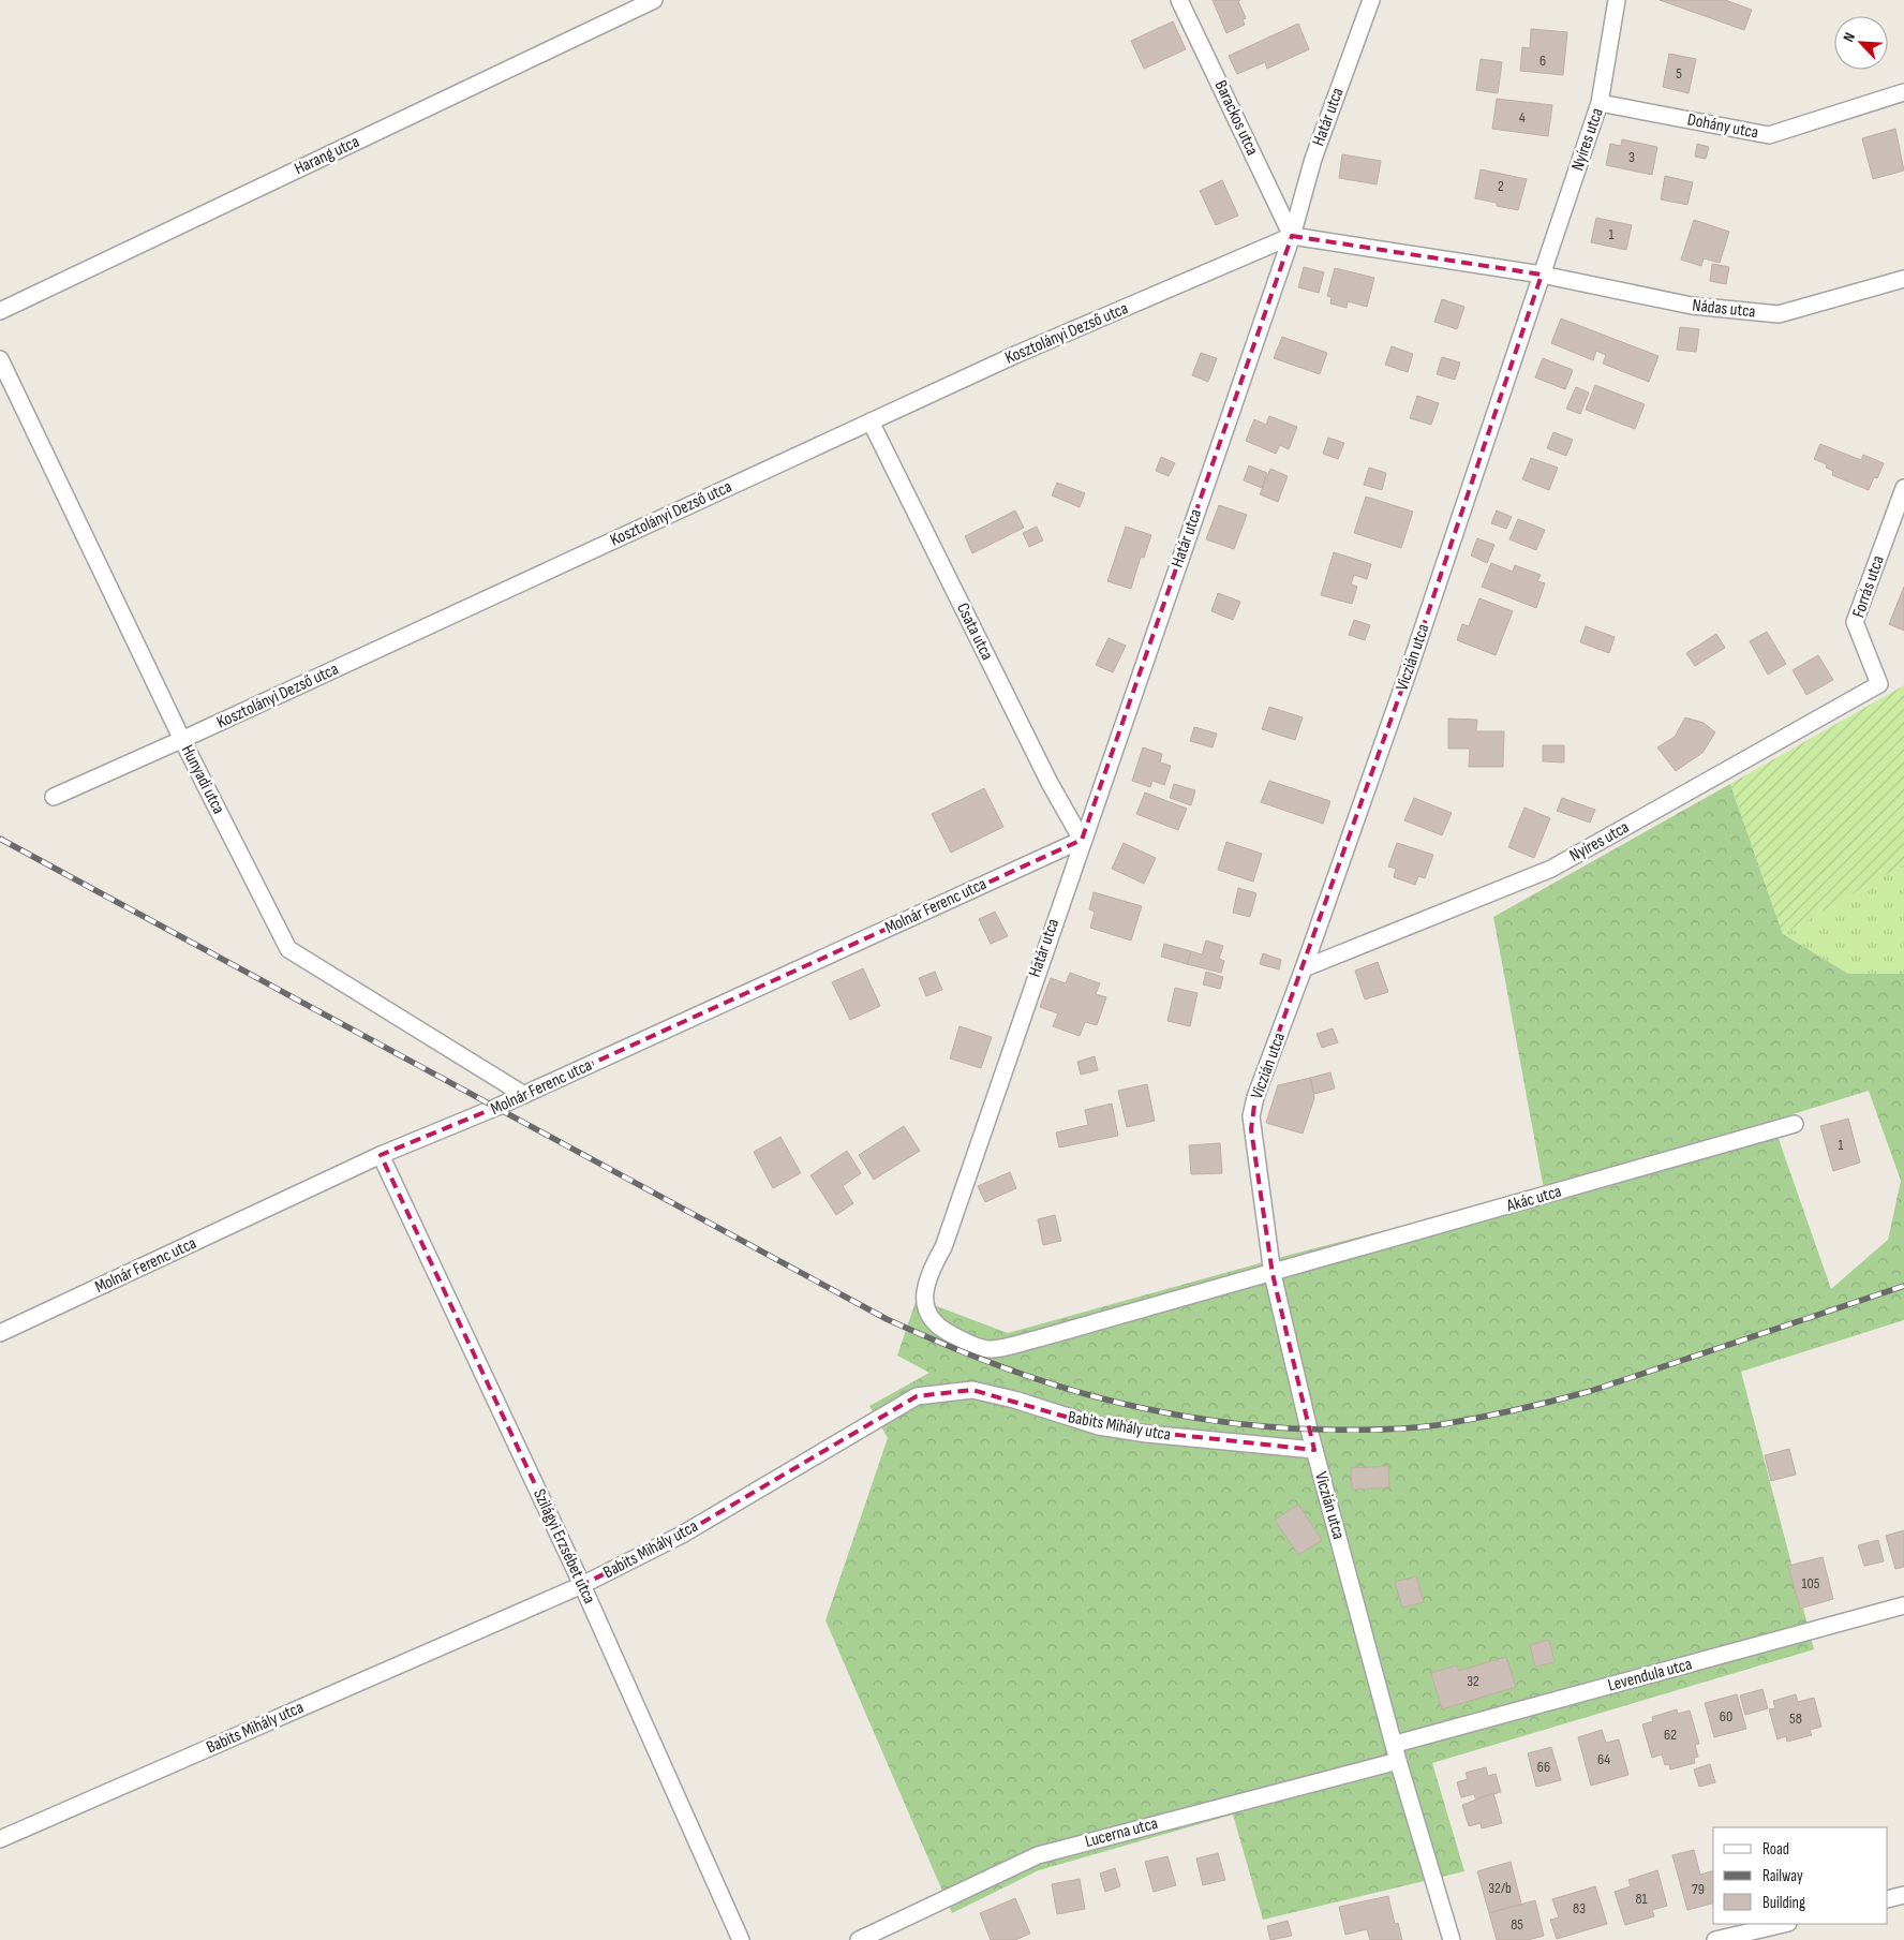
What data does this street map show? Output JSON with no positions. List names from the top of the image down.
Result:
{
  "streets": {
    "street": [
      "Határ utca",
      "Barackos utca",
      "Dohány utca",
      "Nyíres utca",
      "Harang utca",
      "Nádas utca",
      "Kosztolányi Dezső utca",
      "Forrás utca",
      "Csata utca",
      "Viczián utca",
      "Hunyadi utca",
      "Molnár Ferenc utca",
      "Akác utca",
      "Babits Mihály utca",
      "Szilágyi Erzsébet utca",
      "Levendula utca",
      "Lucerna utca"
    ]
  },
  "crossings": [
    ["Határ utca", "Barackos utca"],
    ["Határ utca", "Kosztolányi Dezső utca"],
    ["Határ utca", "Csata utca"],
    ["Határ utca", "Viczián utca"],
    ["Határ utca", "Molnár Ferenc utca"],
    ["Határ utca", "Akác utca"],
    ["Barackos utca", "Kosztolányi Dezső utca"],
    ["Dohány utca", "Nyíres utca"],
    ["Nyíres utca", "Nádas utca"],
    ["Nyíres utca", "Forrás utca"],
    ["Nyíres utca", "Viczián utca"],
    ["Nádas utca", "Viczián utca"],
    ["Kosztolányi Dezső utca", "Csata utca"],
    ["Kosztolányi Dezső utca", "Hunyadi utca"],
    ["Csata utca", "Molnár Ferenc utca"],
    ["Viczián utca", "Akác utca"],
    ["Viczián utca", "Babits Mihály utca"],
    ["Viczián utca", "Levendula utca"],
    ["Viczián utca", "Lucerna utca"],
    ["Hunyadi utca", "Molnár Ferenc utca"],
    ["Molnár Ferenc utca", "Szilágyi Erzsébet utca"],
    ["Babits Mihály utca", "Szilágyi Erzsébet utca"]
  ],
  "house_numbers": [
    "6",
    "5",
    "4",
    "3",
    "2",
    "1",
    "1",
    "105",
    "32",
    "60",
    "58",
    "62",
    "64",
    "66",
    "32/b",
    "79",
    "81",
    "83",
    "85"
  ],
  "legend": ["Road", "Railway", "Building"],
  "north": "top left"
}
